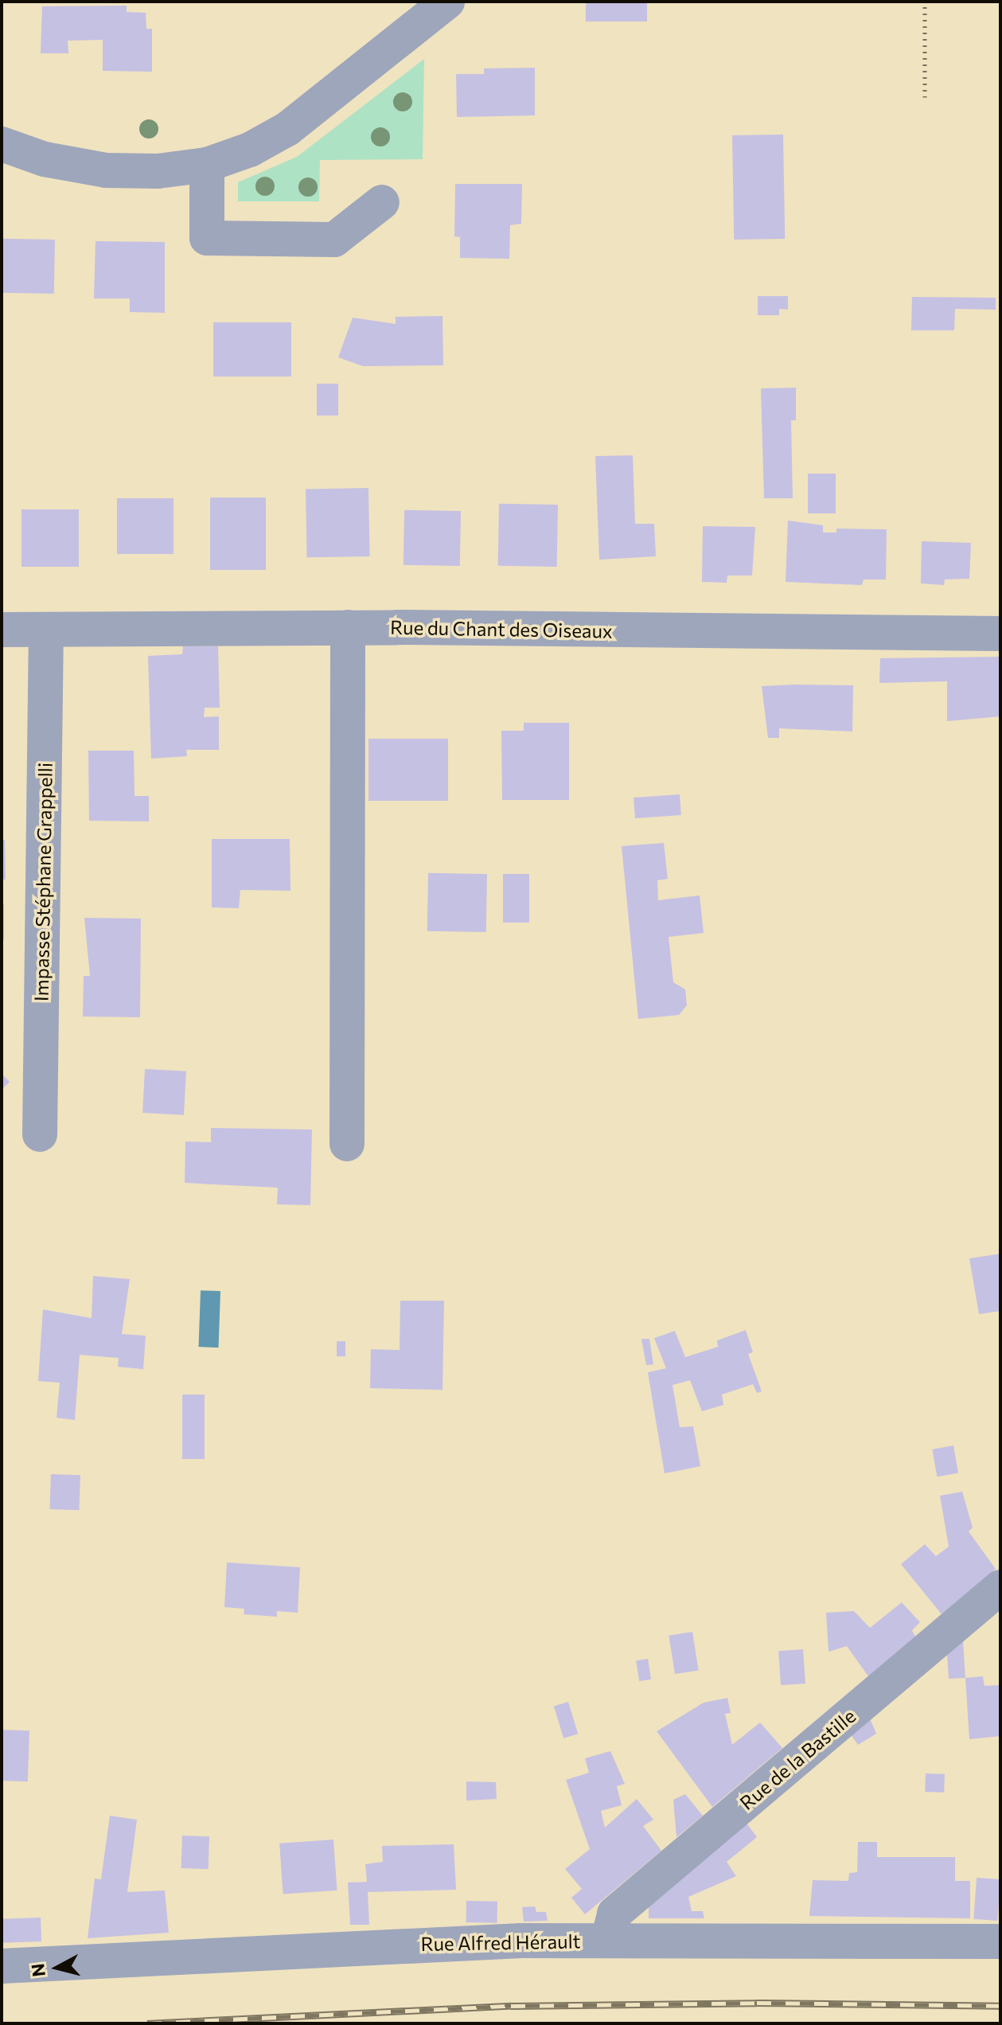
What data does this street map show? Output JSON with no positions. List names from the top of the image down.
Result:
{
  "streets": {
    "street": [
      "Rue du Chant des Oiseaux",
      "Impasse Stéphane Grappelli",
      "Rue de la Bastille",
      "Rue Alfred Hérault"
    ]
  },
  "crossings": [
    ["Rue du Chant des Oiseaux", "Impasse Stéphane Grappelli"],
    ["Rue de la Bastille", "Rue Alfred Hérault"]
  ],
  "north": "left"
}
